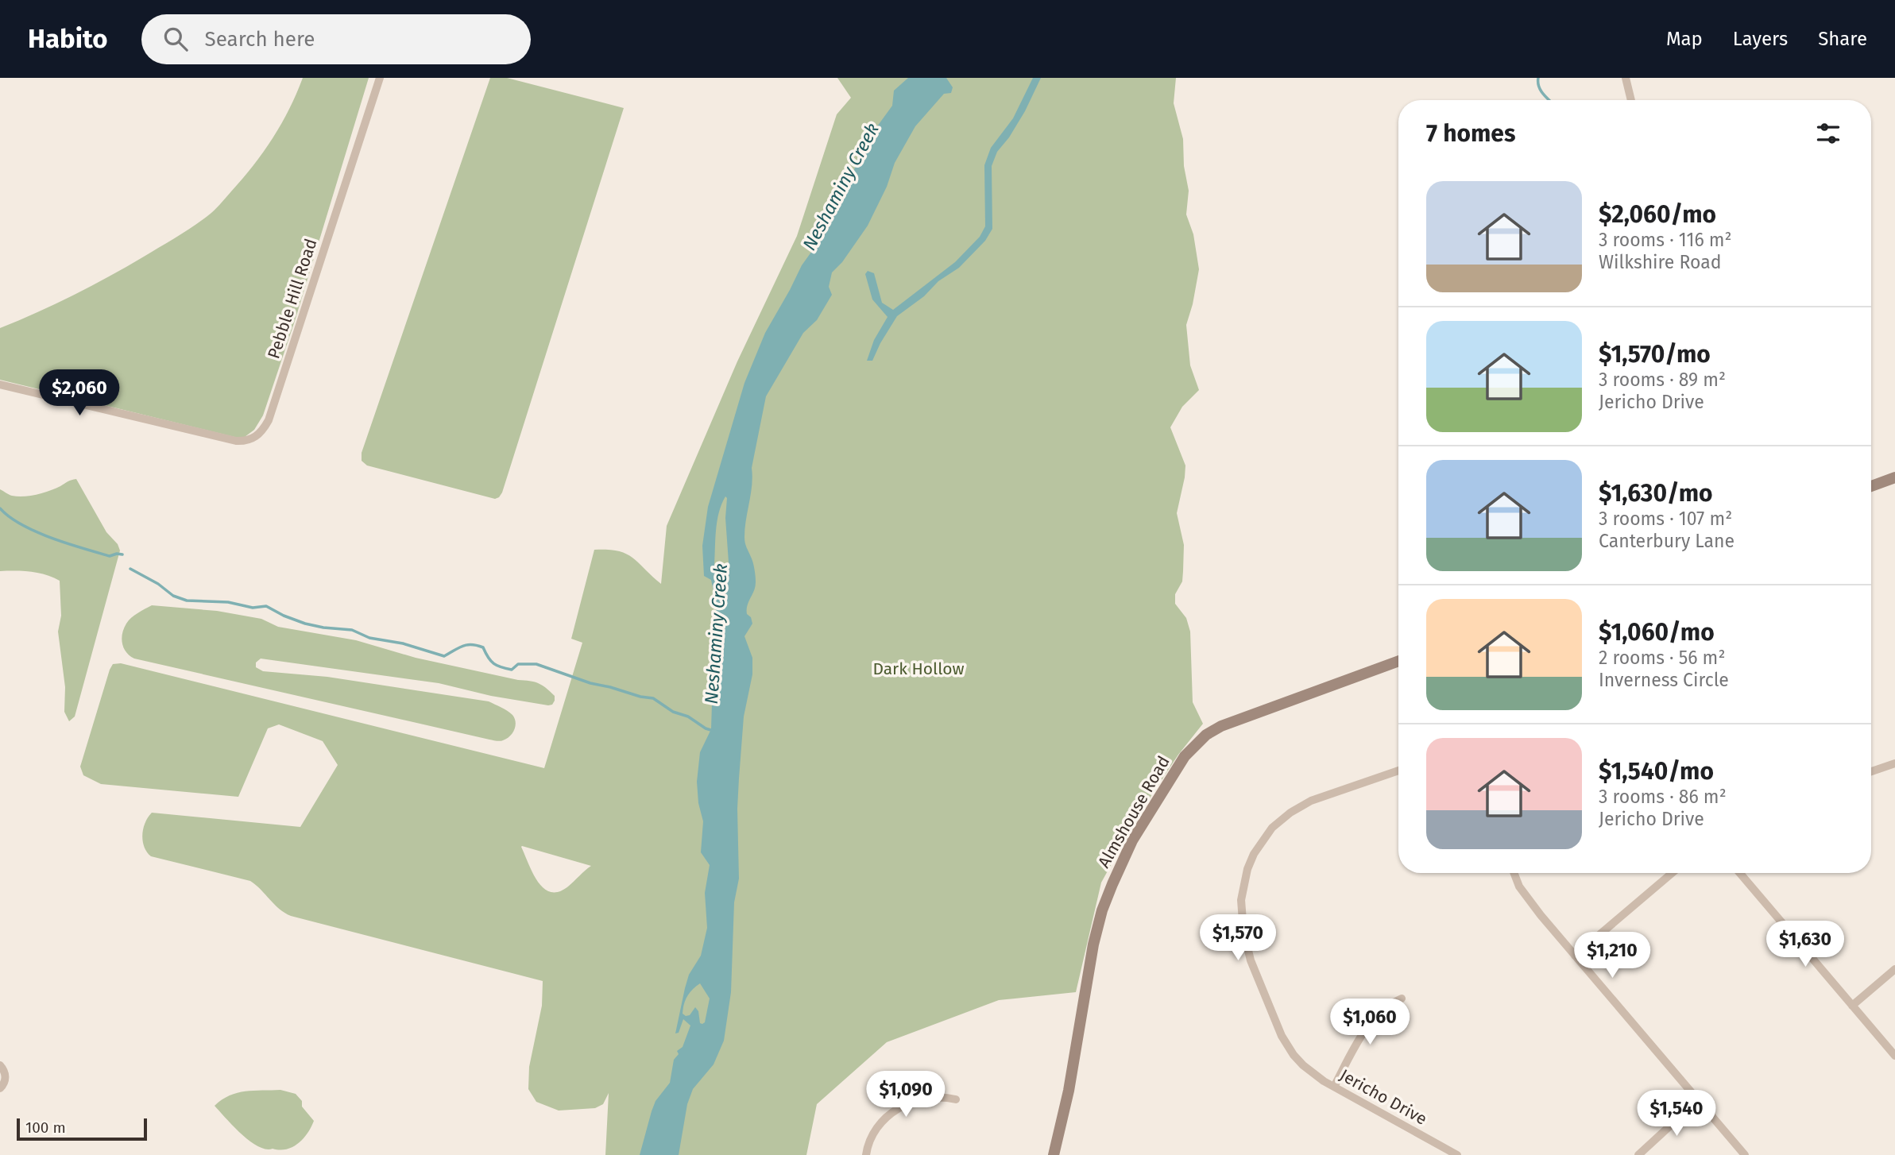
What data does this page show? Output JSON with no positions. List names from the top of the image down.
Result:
{
  "streets": {
    "main road": ["Almshouse Road"],
    "street": ["Pebble Hill Road", "Jericho Drive"]
  },
  "water": ["Neshaminy Creek"],
  "parks": ["Dark Hollow"],
  "scale_bar": "100 m",
  "page": {
    "header": "Habito",
    "search": "Search here",
    "nav": ["Map", "Layers", "Share"],
    "heading": "7 homes",
    "list": [
      {
        "name": "$2,060/mo",
        "note": "3 rooms · 116 m² · Wilkshire Road"
      },
      {
        "name": "$1,570/mo",
        "note": "3 rooms · 89 m² · Jericho Drive"
      },
      {
        "name": "$1,630/mo",
        "note": "3 rooms · 107 m² · Canterbury Lane"
      },
      {
        "name": "$1,060/mo",
        "note": "2 rooms · 56 m² · Inverness Circle"
      },
      {
        "name": "$1,540/mo",
        "note": "3 rooms · 86 m² · Jericho Drive"
      }
    ],
    "price": [
      "$2,060",
      "$1,570",
      "$1,630",
      "$1,210",
      "$1,060",
      "$1,090",
      "$1,540"
    ],
    "scale": "100 m"
  }
}
